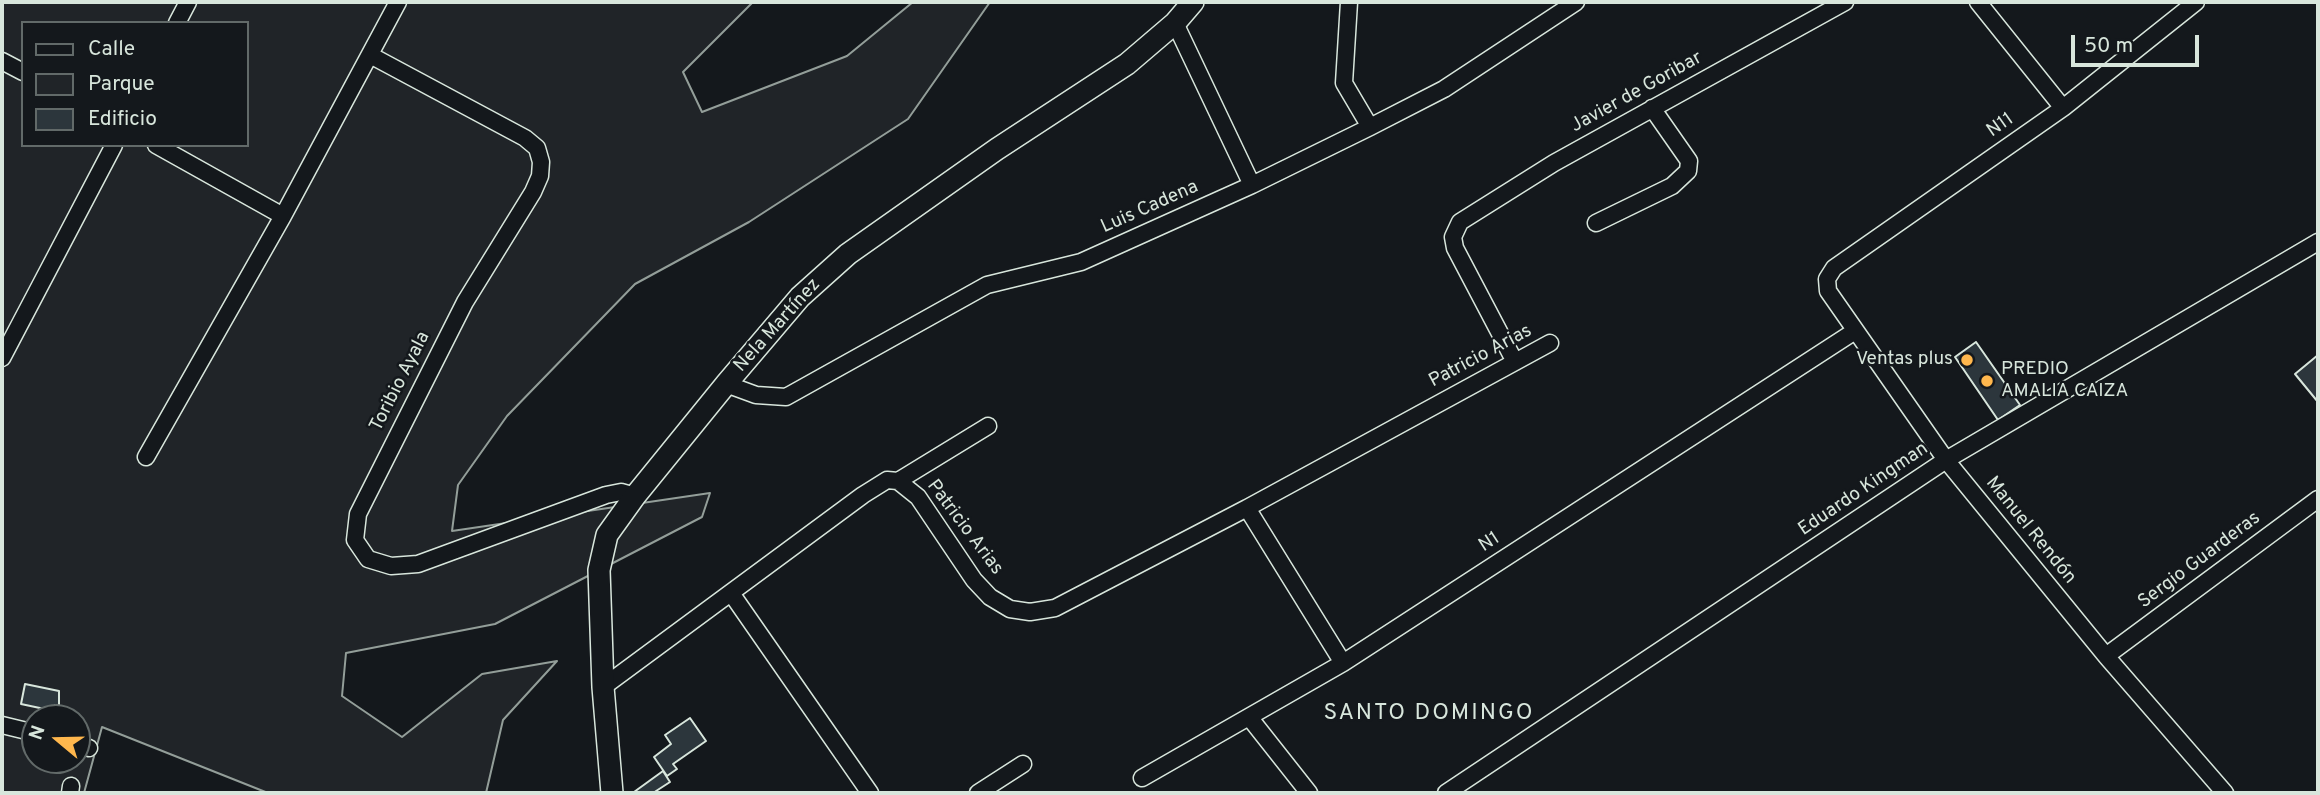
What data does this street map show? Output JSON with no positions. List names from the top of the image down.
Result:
{
  "streets": {
    "main road": ["Nela Martínez"],
    "street": [
      "Javier de Goribar",
      "N11",
      "Luis Cadena",
      "Patricio Arias",
      "Toribio Ayala",
      "Eduardo Kingman",
      "Manuel Rendón",
      "N1",
      "Sergio Guarderas"
    ]
  },
  "crossings": [
    ["Javier de Goribar", "Patricio Arias"],
    ["N11", "Manuel Rendón"],
    ["Luis Cadena", "Nela Martínez"],
    ["Nela Martínez", "Patricio Arias"],
    ["Nela Martínez", "Toribio Ayala"],
    ["Eduardo Kingman", "Manuel Rendón"],
    ["Manuel Rendón", "N1"],
    ["Manuel Rendón", "Sergio Guarderas"]
  ],
  "districts": ["SANTO DOMINGO"],
  "places": ["Ventas plus", "PREDIO AMALIA CAIZA"],
  "legend": ["Calle", "Parque", "Edificio"],
  "scale_bar": "50 m",
  "north": "left"
}
